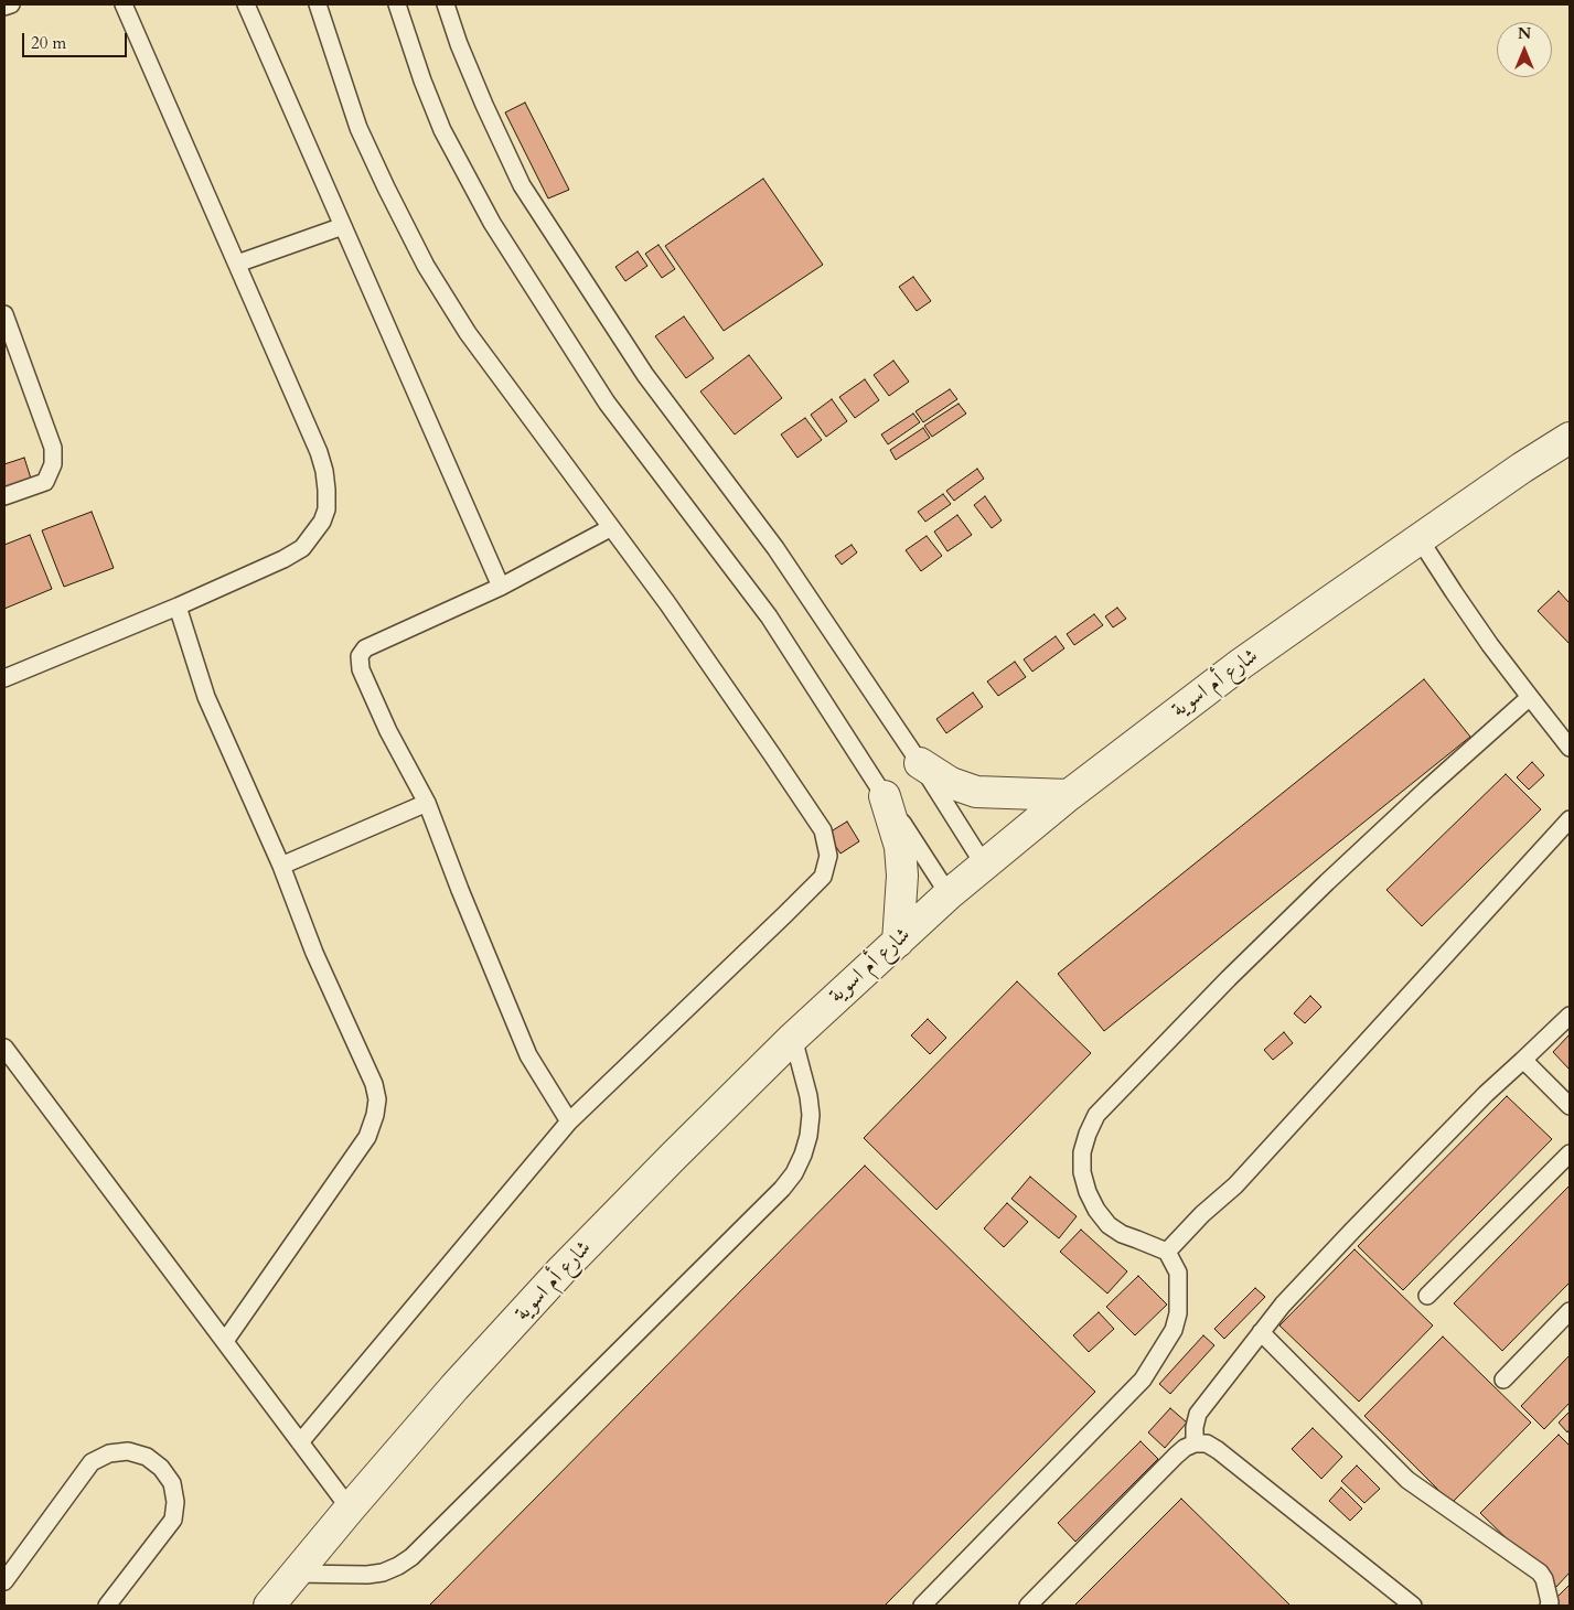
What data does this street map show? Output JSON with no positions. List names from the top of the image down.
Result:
{
  "streets": {
    "street": ["شارع أم اسوية"]
  },
  "scale_bar": "20 m",
  "north": "top"
}
